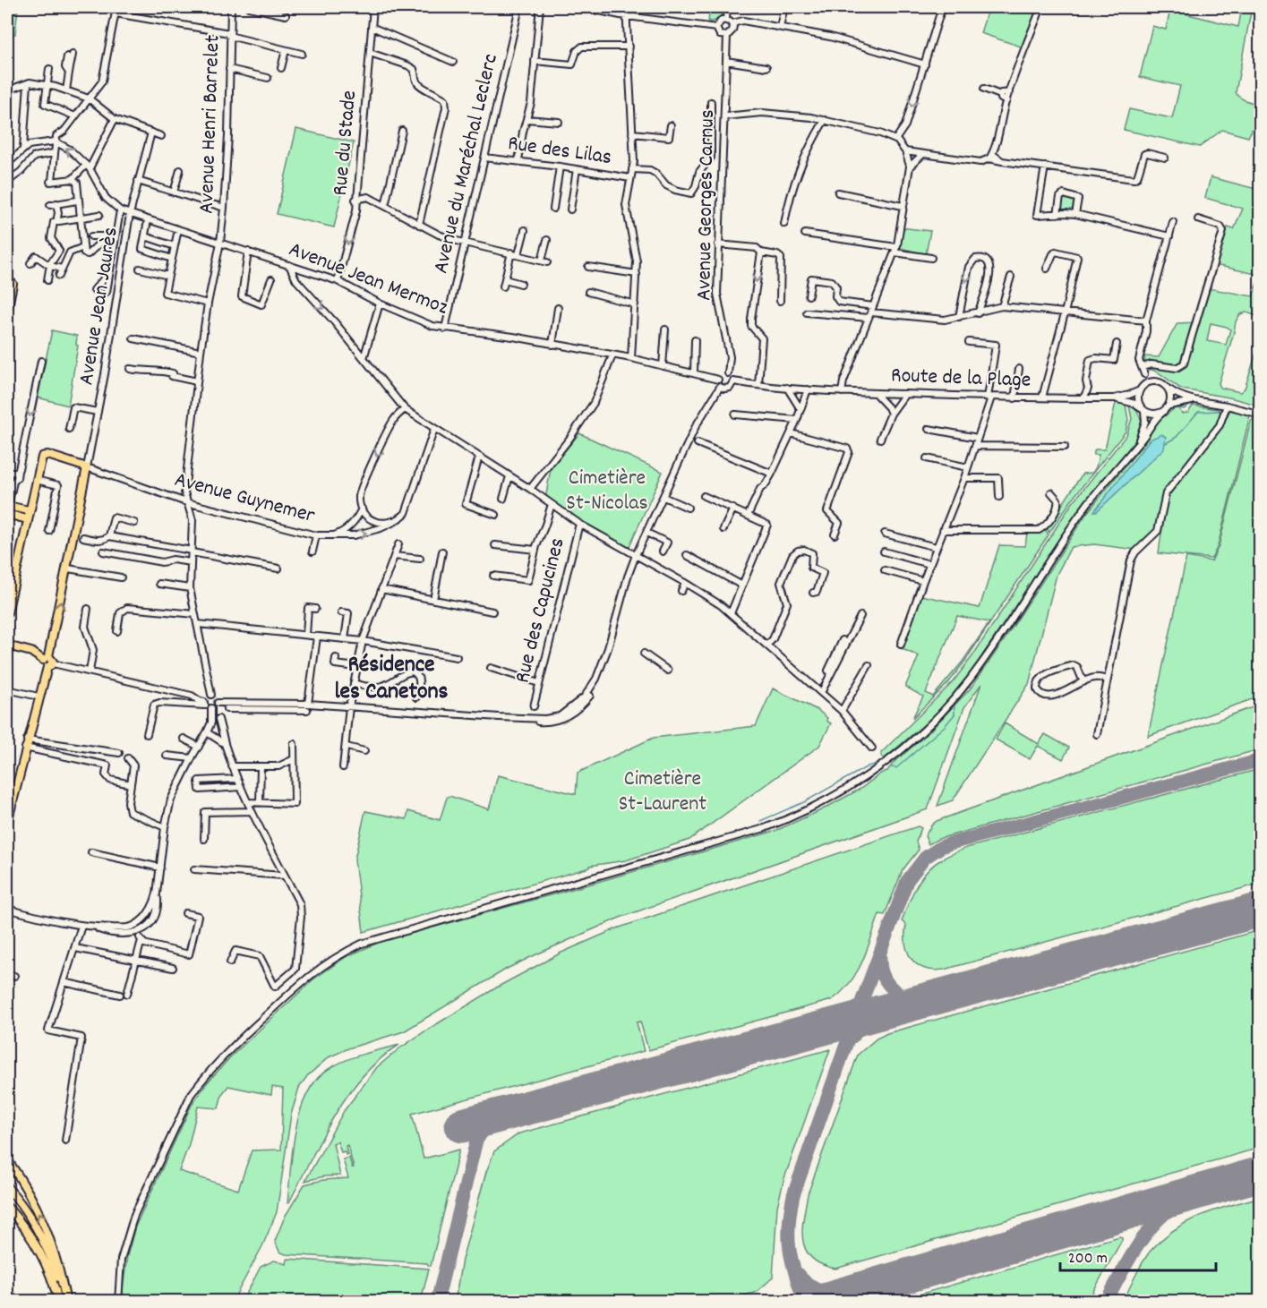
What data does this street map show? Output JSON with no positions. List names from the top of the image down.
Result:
{
  "streets": {
    "street": [
      "Avenue Henri Barrelet",
      "Rue du Stade",
      "Rue des Lilas",
      "Avenue du Maréchal Leclerc",
      "Avenue Georges Carnus",
      "Avenue Jean Mermoz",
      "Avenue Jean Jaurès",
      "Route de la Plage",
      "Avenue Guynemer",
      "Rue des Capucines"
    ]
  },
  "crossings": [
    ["Avenue Henri Barrelet", "Avenue Jean Mermoz"],
    ["Avenue Henri Barrelet", "Avenue Guynemer"],
    ["Rue du Stade", "Avenue Jean Mermoz"],
    ["Rue des Lilas", "Avenue du Maréchal Leclerc"],
    ["Avenue du Maréchal Leclerc", "Avenue Jean Mermoz"],
    ["Avenue Georges Carnus", "Route de la Plage"],
    ["Avenue Jean Mermoz", "Avenue Jean Jaurès"],
    ["Avenue Jean Jaurès", "Avenue Guynemer"]
  ],
  "districts": ["Résidence les Canetons"],
  "parks": ["Cimetière St-Nicolas", "Cimetière St-Laurent"],
  "scale_bar": "200 m"
}
